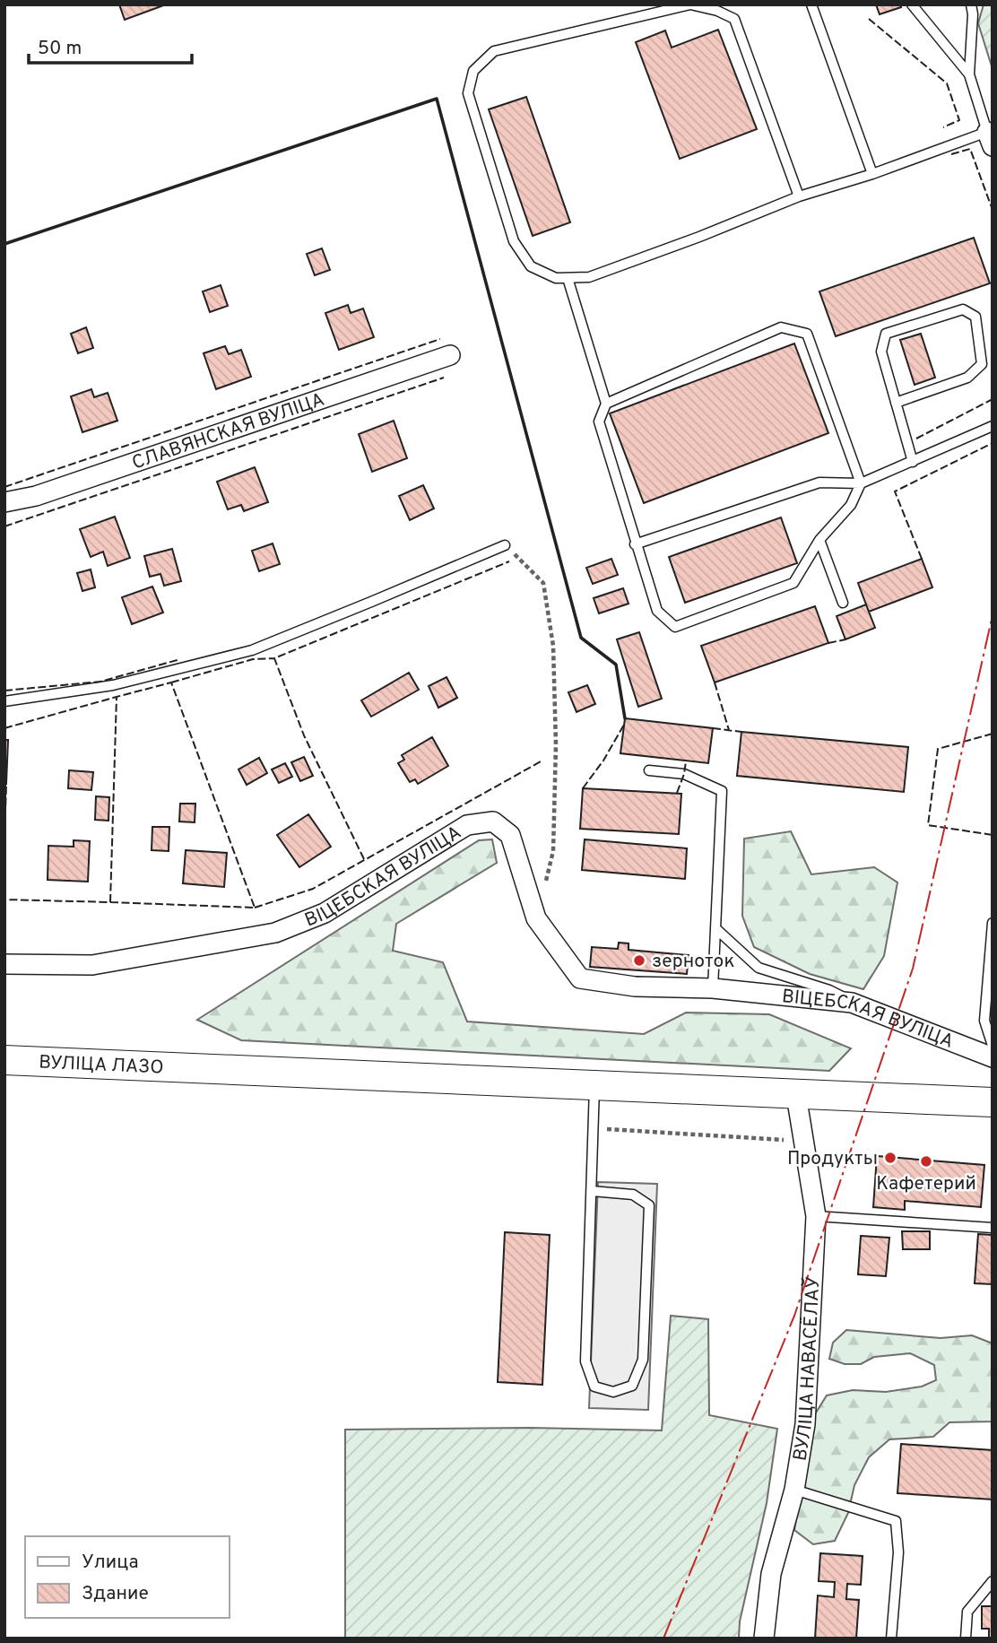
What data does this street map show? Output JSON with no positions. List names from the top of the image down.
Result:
{
  "streets": {
    "main road": ["ВУЛІЦА ЛАЗО"],
    "street": ["СЛАВЯНСКАЯ ВУЛІЦА", "ВІЦЕБСКАЯ ВУЛІЦА", "ВУЛІЦА НАВАСЁЛАЎ"]
  },
  "crossings": [
    ["ВУЛІЦА ЛАЗО", "ВУЛІЦА НАВАСЁЛАЎ"]
  ],
  "places": ["зерноток", "Продукты", "Кафетерий"],
  "legend": ["Улица", "Здание"],
  "scale_bar": "50 m"
}
